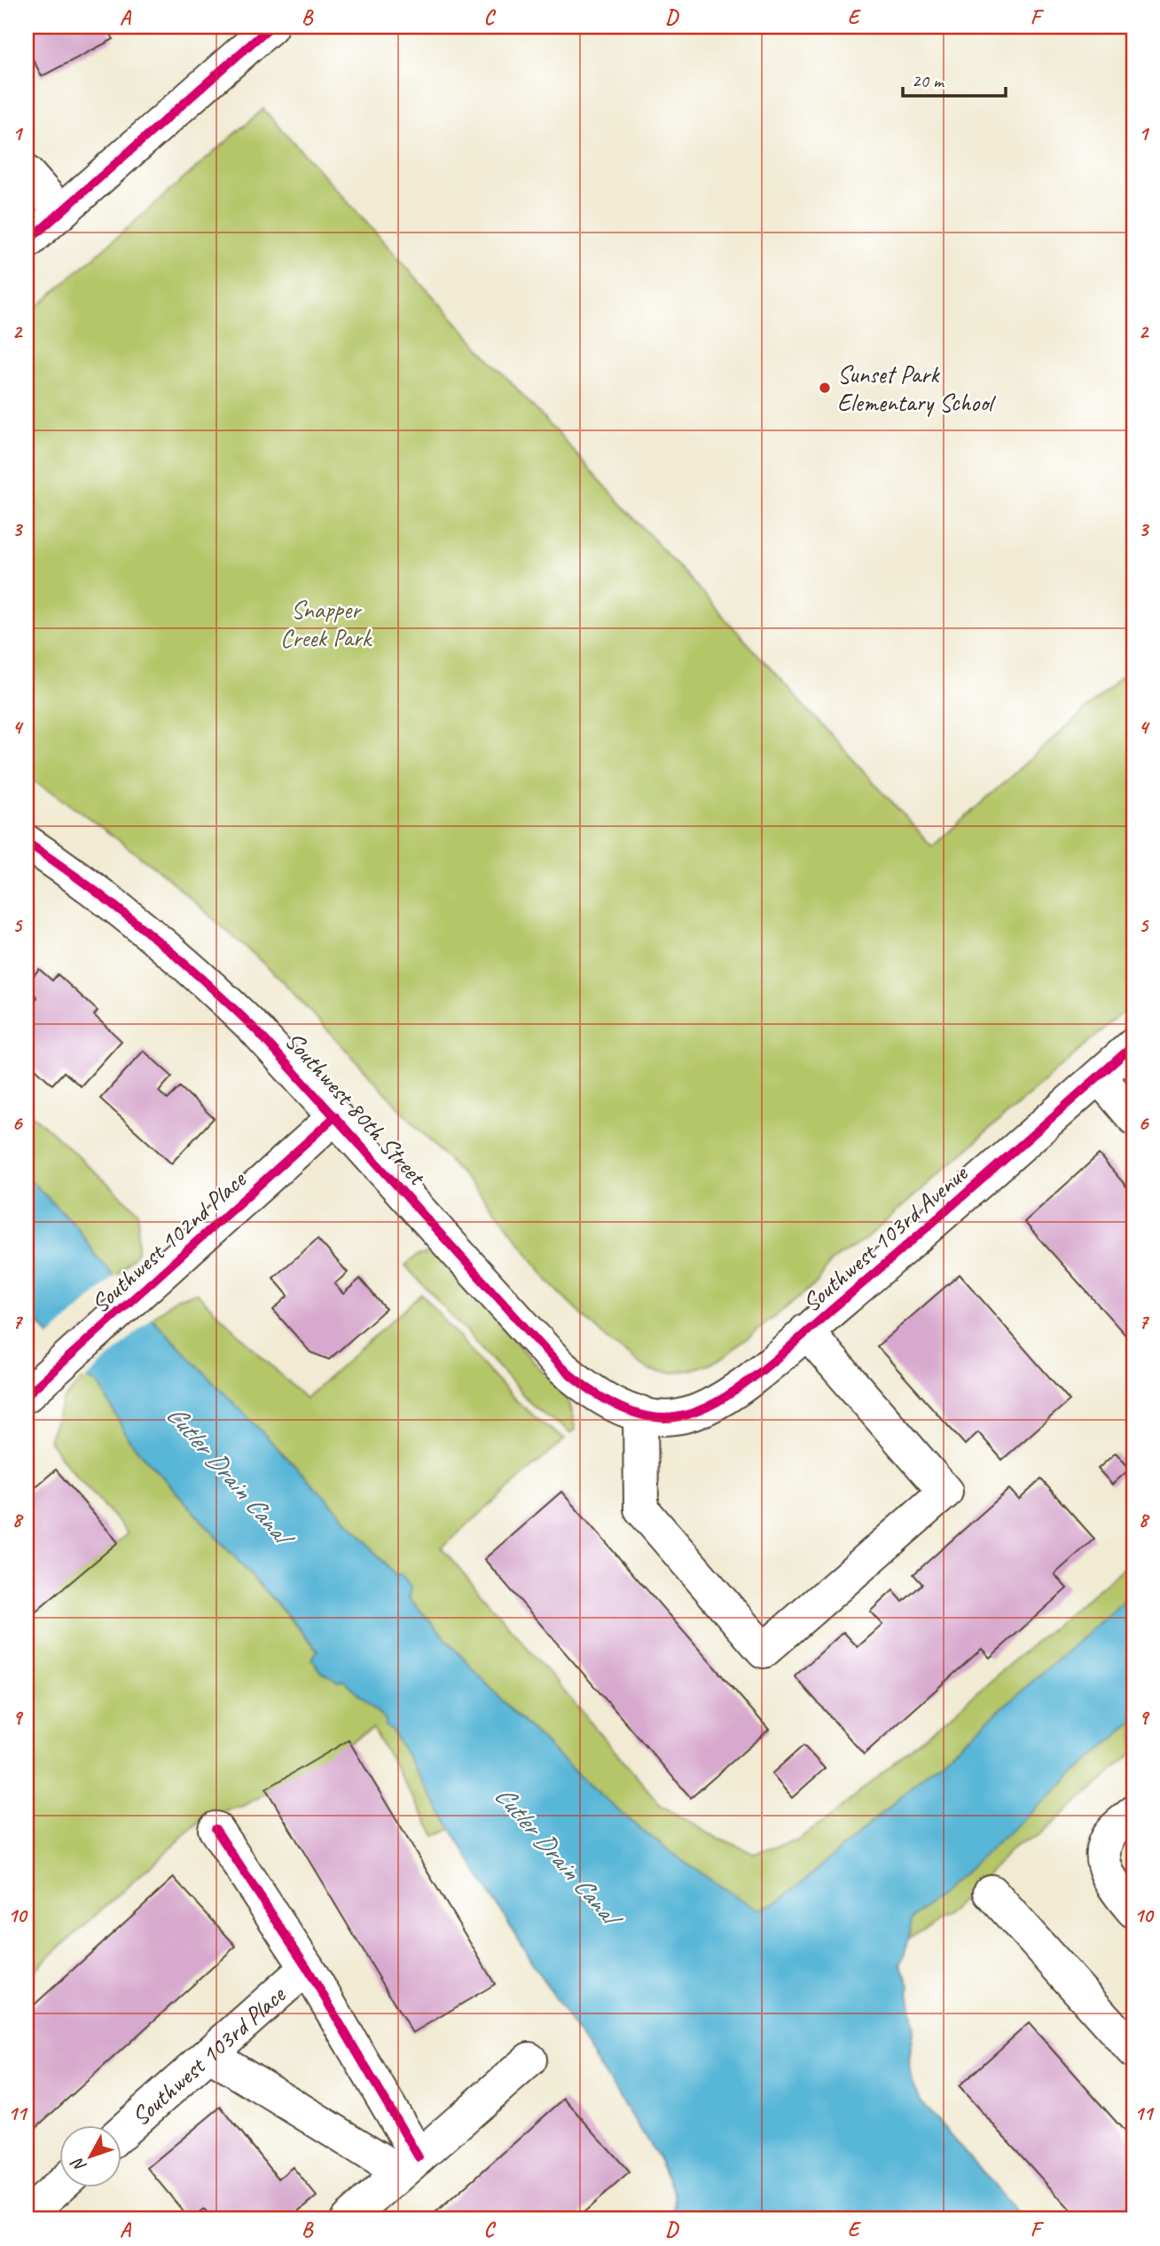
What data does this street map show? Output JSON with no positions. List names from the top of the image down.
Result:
{
  "streets": {
    "street": [
      "Southwest 80th Street",
      "Southwest 103rd Avenue",
      "Southwest 102nd Place",
      "Southwest 103rd Place"
    ]
  },
  "crossings": [
    ["Southwest 80th Street", "Southwest 103rd Avenue"],
    ["Southwest 80th Street", "Southwest 102nd Place"]
  ],
  "water": ["Cutler Drain Canal"],
  "parks": ["Snapper Creek Park"],
  "places": ["Sunset Park Elementary School"],
  "scale_bar": "20 m",
  "north": "bottom left",
  "grid": {
    "columns": [
      "A",
      "B",
      "C",
      "D",
      "E",
      "F"
    ],
    "rows": [
      "1",
      "2",
      "3",
      "4",
      "5",
      "6",
      "7",
      "8",
      "9",
      "10",
      "11"
    ]
  }
}
